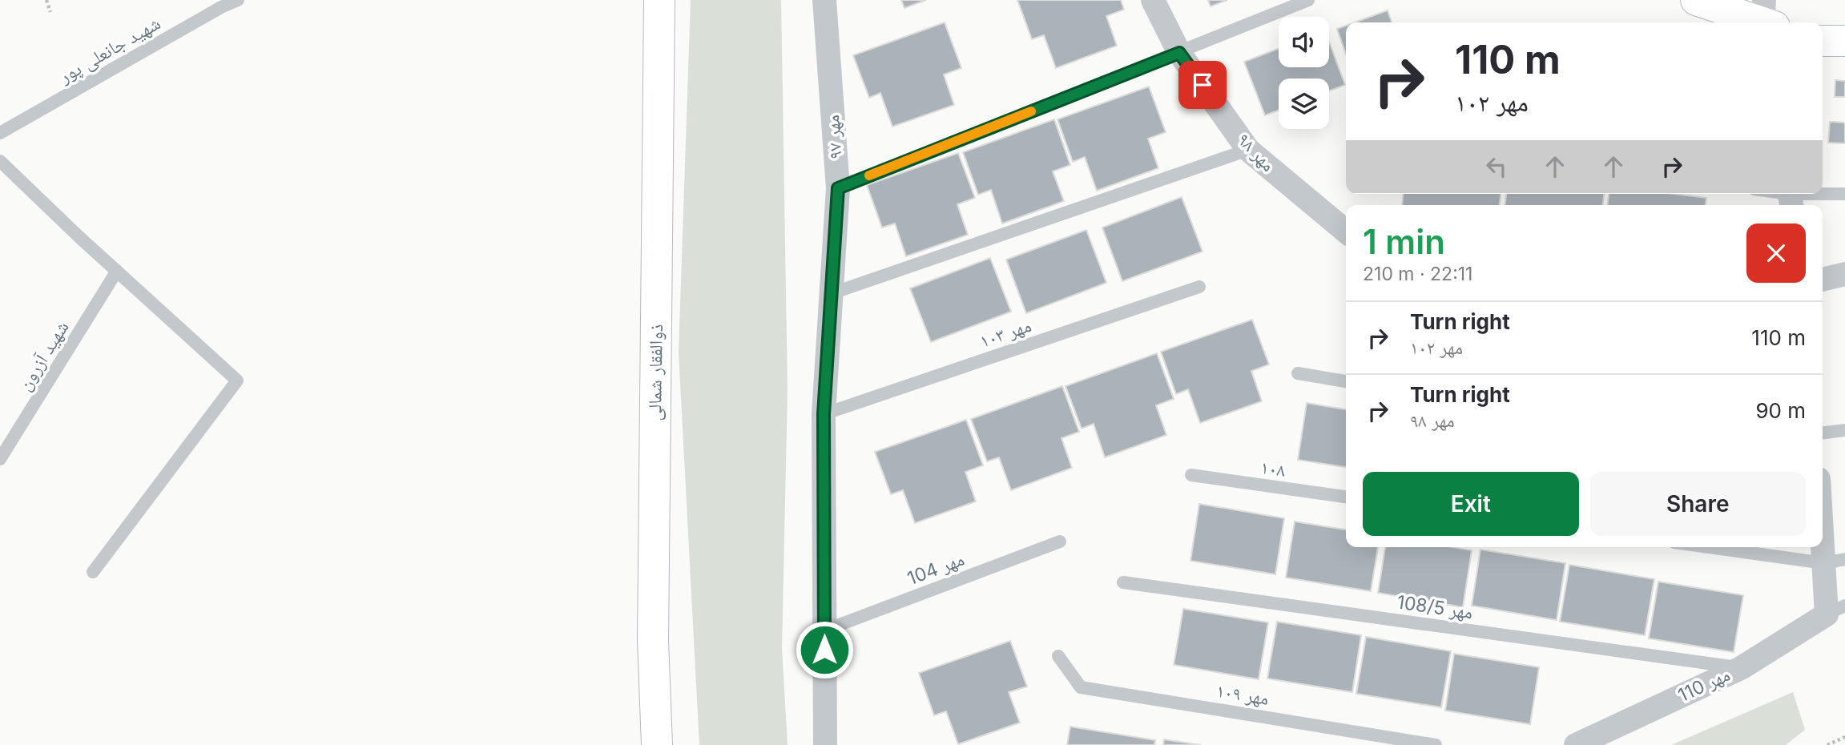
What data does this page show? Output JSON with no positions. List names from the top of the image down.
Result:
{
  "streets": {
    "street": [
      "مهر ۹۷",
      "مهر ۹۸",
      "ذوالفقار شمالی",
      "مهر 110"
    ],
    "lane": [
      "شهید جانعلی پور",
      "مهر ۱۰۳",
      "شهید آزرون",
      "۱۰۸",
      "مهر 104",
      "مهر 108/5",
      "مهر ۱۰۹"
    ]
  },
  "crossings": [
    ["مهر ۹۷", "مهر ۱۰۳"],
    ["مهر ۹۷", "مهر 104"],
    ["مهر 108/5", "مهر 110"]
  ],
  "page": {
    "turn": ["110 m", "مهر ۱۰۲"],
    "heading": ["1 min", "210 m · 22:11"],
    "list": [
      {
        "name": "Turn right",
        "note": "مهر ۱۰۲",
        "value": "110 m"
      },
      {
        "name": "Turn right",
        "note": "مهر ۹۸",
        "value": "90 m"
      }
    ],
    "buttons": ["Exit", "Share"]
  }
}
